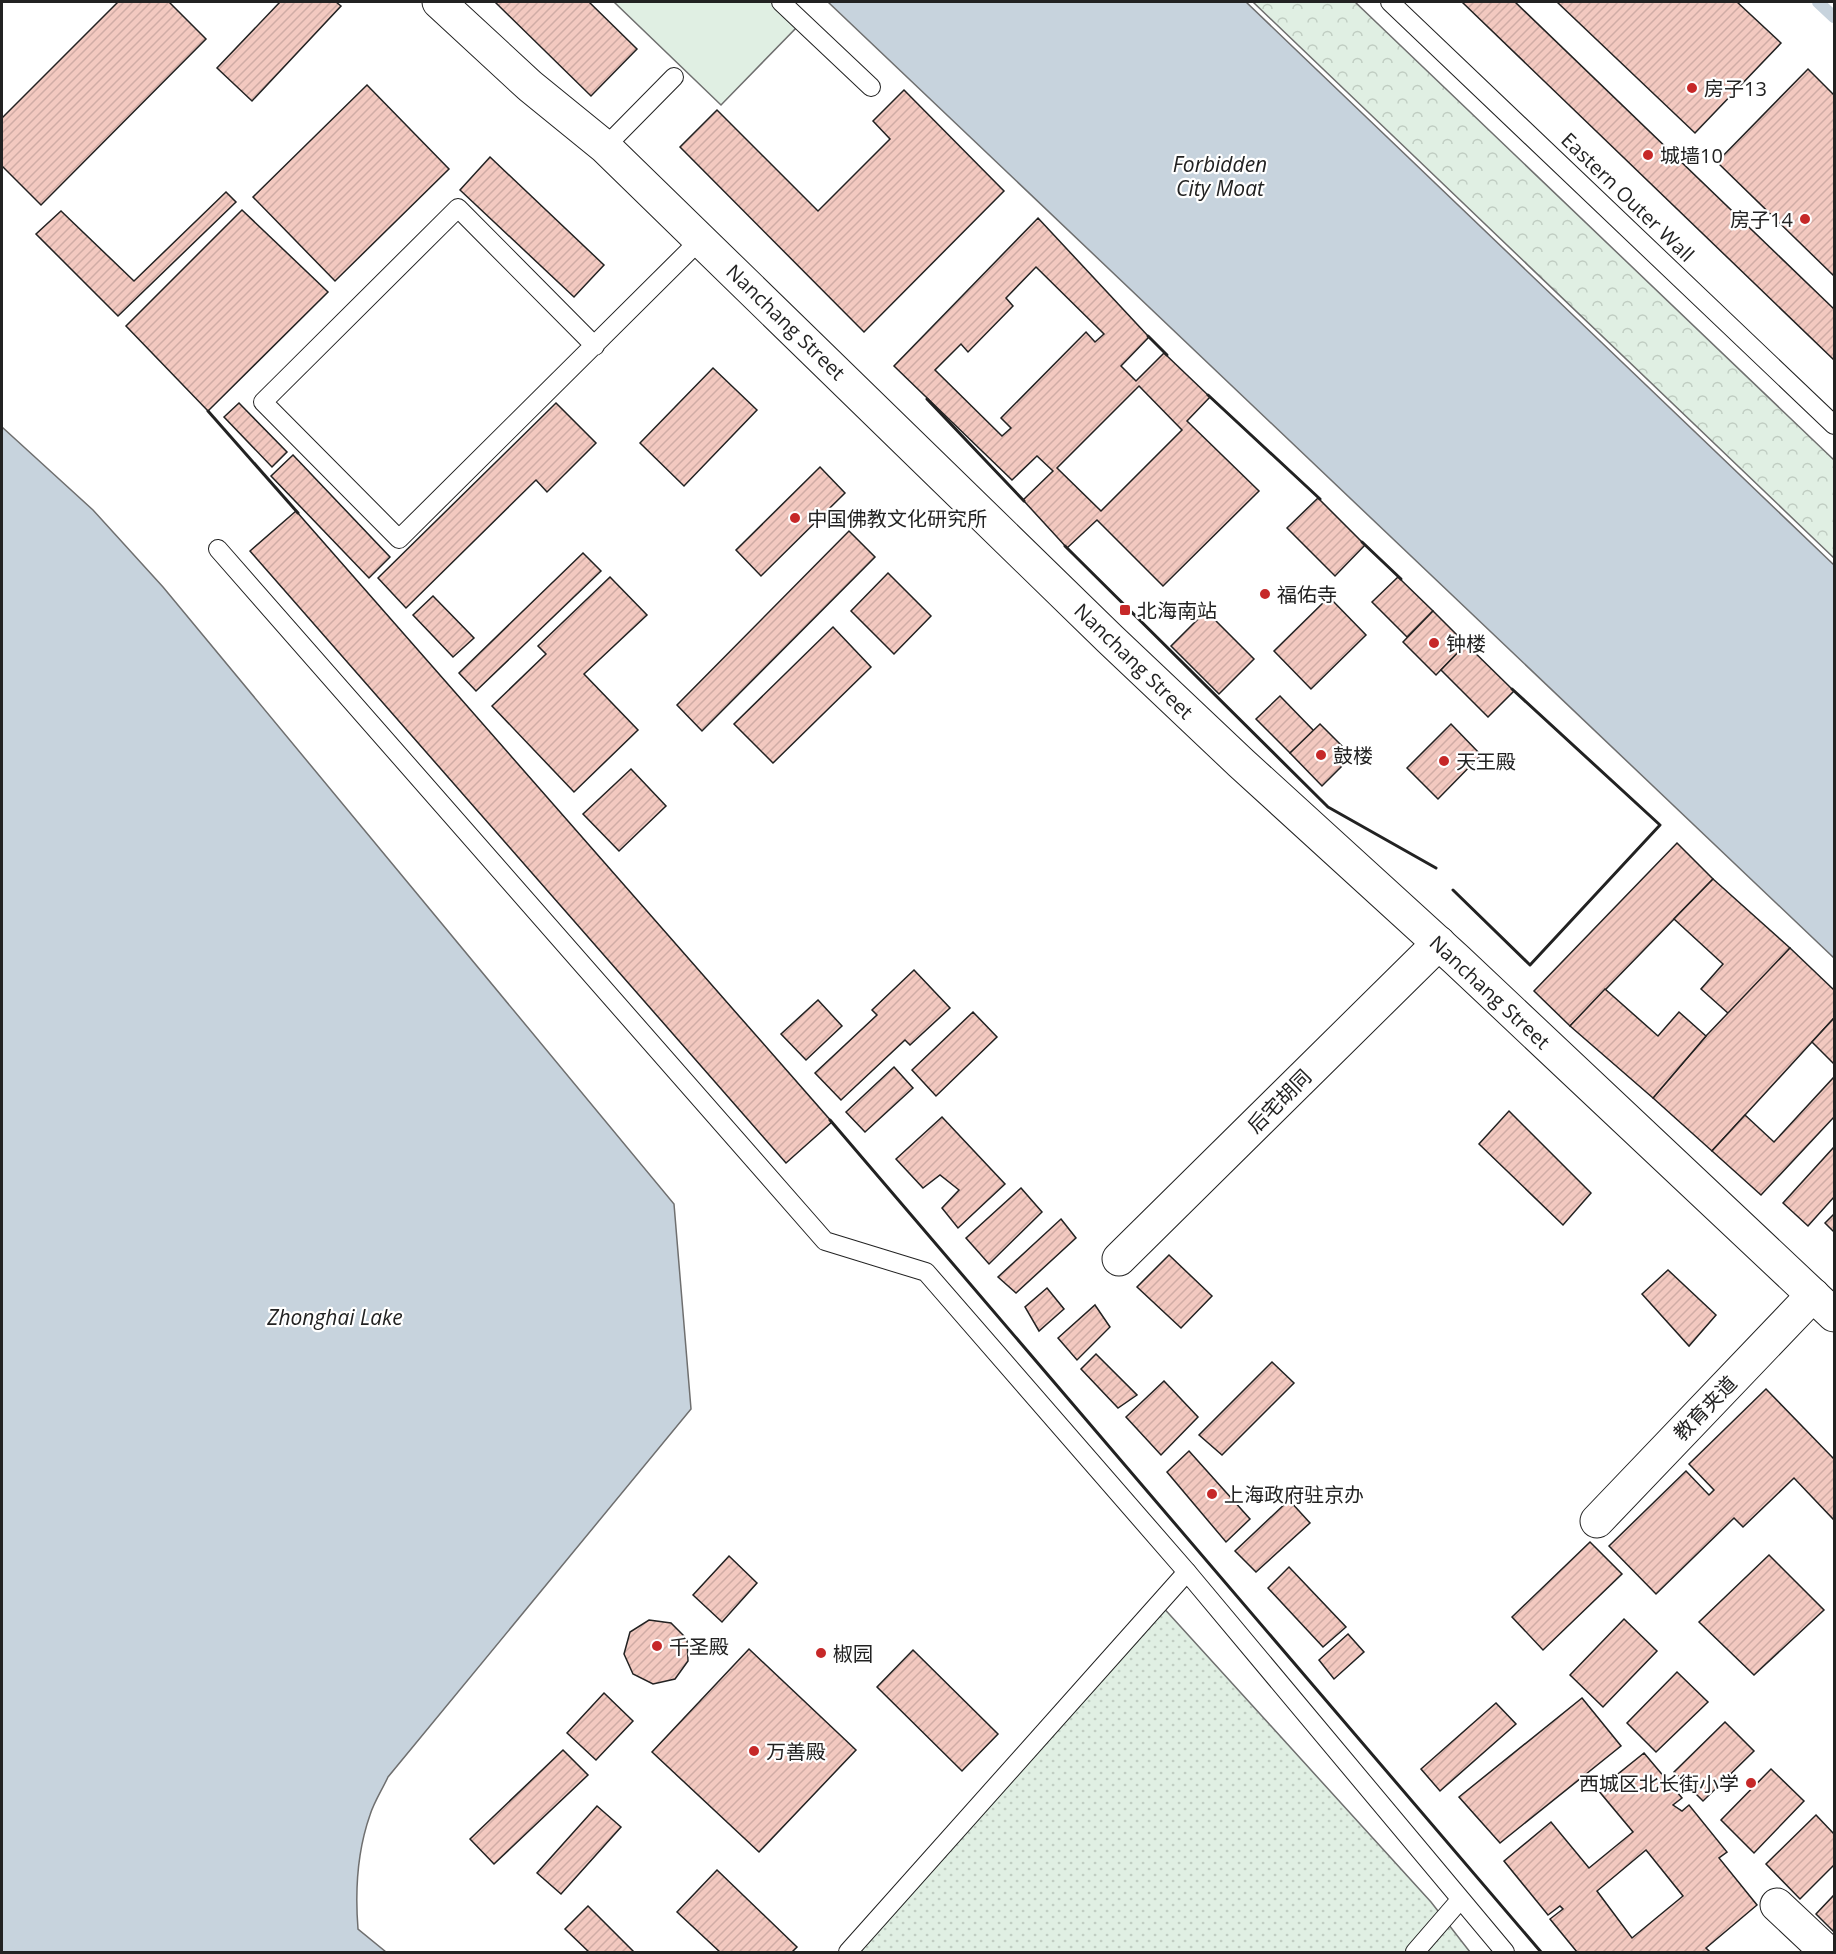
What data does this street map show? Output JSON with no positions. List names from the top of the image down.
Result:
{
  "streets": {
    "street": ["Nanchang Street", "后宅胡同", "教育夹道"],
    "lane": ["Eastern Outer Wall"]
  },
  "crossings": [
    ["Nanchang Street", "后宅胡同"],
    ["Nanchang Street", "教育夹道"]
  ],
  "water": ["Forbidden City Moat", "Zhonghai Lake"],
  "places": {
    "other": [
      "房子13",
      "城墙10",
      "房子14",
      "中国佛教文化研究所",
      "福佑寺",
      "钟楼",
      "鼓楼",
      "天王殿",
      "上海政府驻京办",
      "千圣殿",
      "椒园",
      "万善殿",
      "西城区北长街小学"
    ],
    "transit": ["北海南站"]
  }
}
